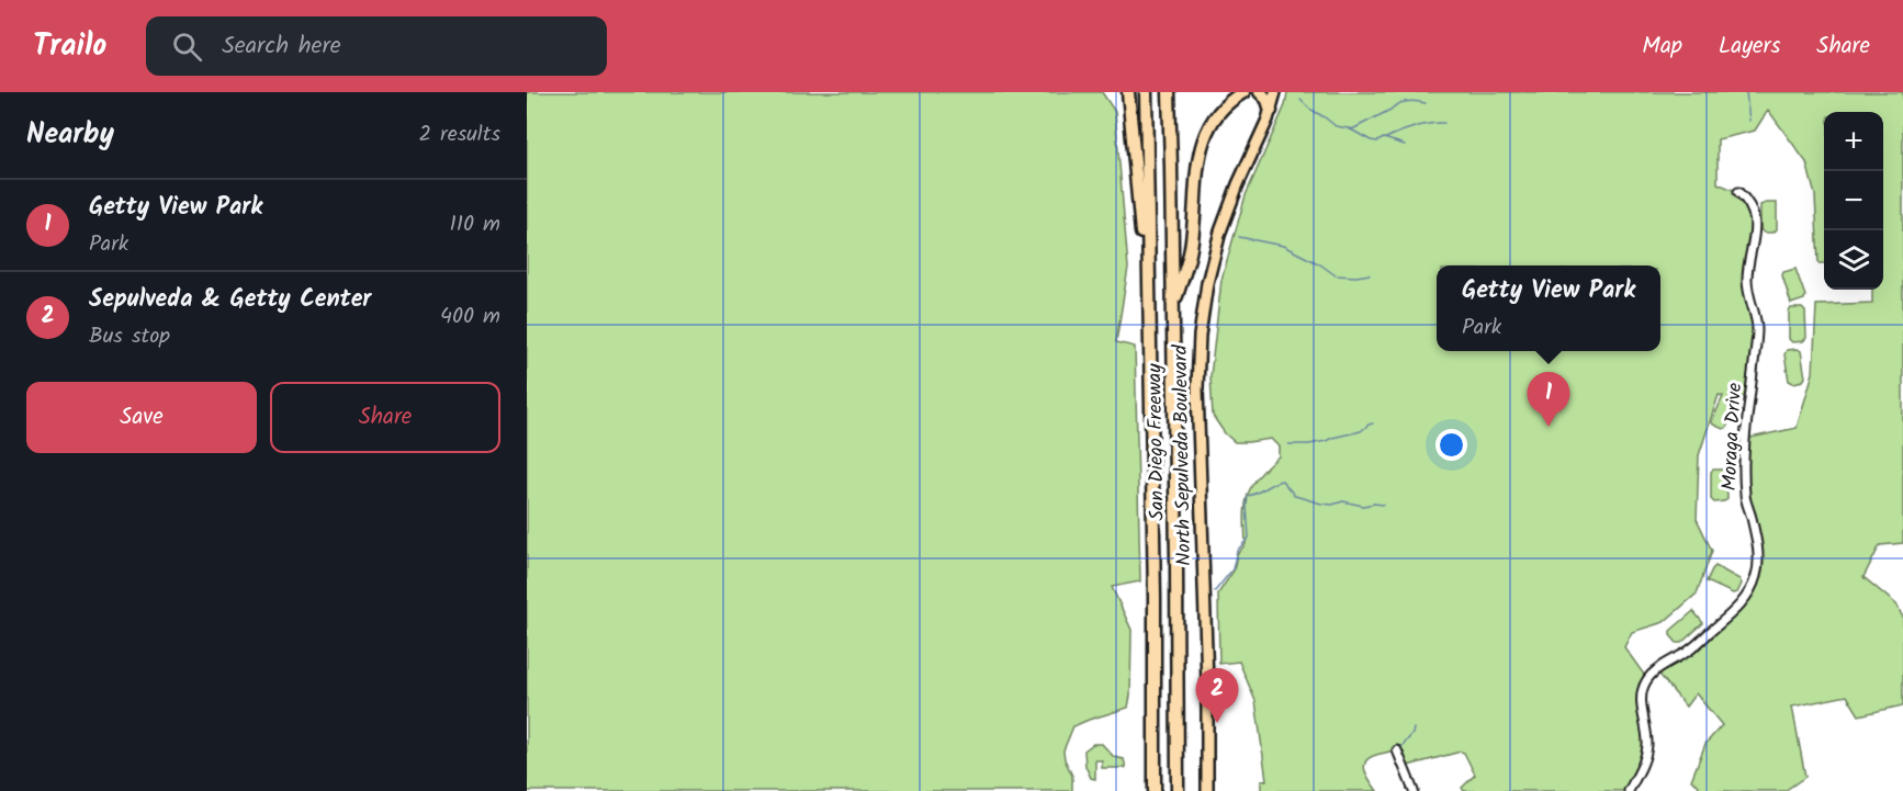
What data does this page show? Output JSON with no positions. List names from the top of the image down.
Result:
{
  "streets": {
    "highway": ["San Diego Freeway"],
    "main road": ["North Sepulveda Boulevard"],
    "street": ["Moraga Drive"]
  },
  "page": {
    "header": "Trailo",
    "search": "Search here",
    "nav": ["Map", "Layers", "Share"],
    "heading": ["Nearby", "2 results"],
    "map_buttons": ["+", "−"],
    "list": [
      {
        "mark": "1",
        "name": "Getty View Park",
        "note": "Park",
        "value": "110 m"
      },
      {
        "mark": "2",
        "name": "Sepulveda & Getty Center",
        "note": "Bus stop",
        "value": "400 m"
      }
    ],
    "popup": ["Getty View Park", "Park"],
    "buttons": ["Save", "Share"],
    "pins": ["1", "2"]
  }
}
